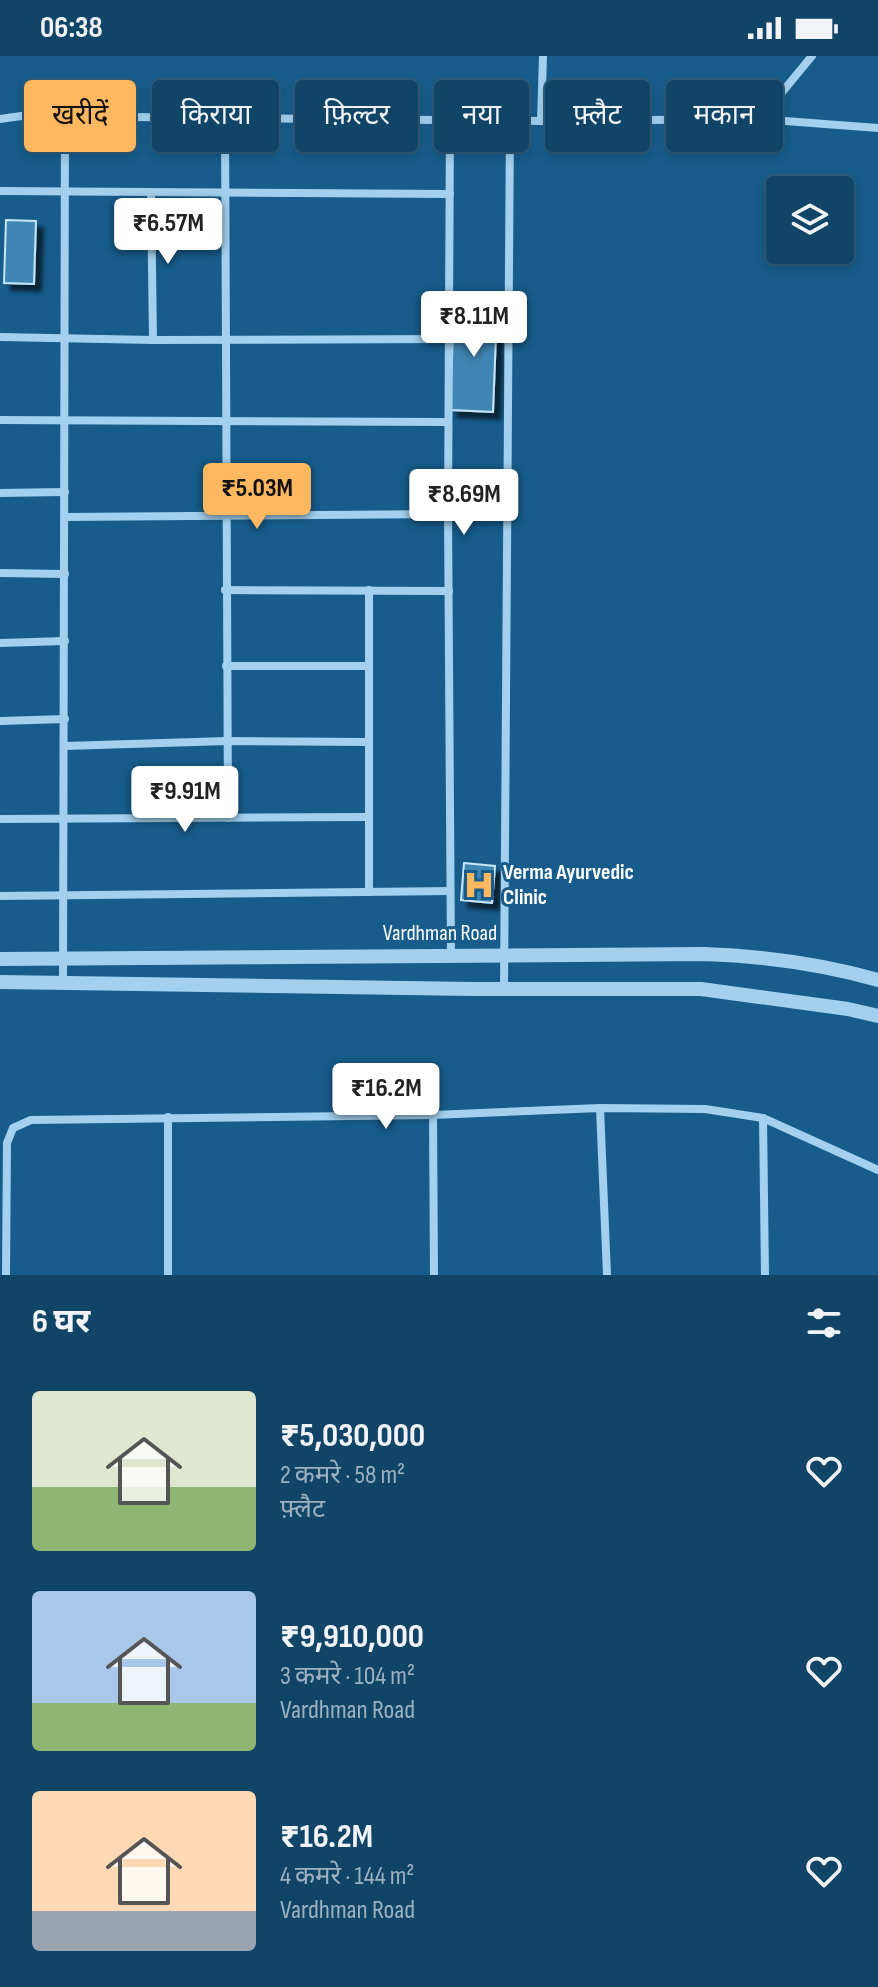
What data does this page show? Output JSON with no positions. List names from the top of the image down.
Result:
{
  "streets": {
    "street": ["Vardhman Road"]
  },
  "places": {
    "hospital": ["Verma Ayurvedic Clinic"]
  },
  "page": {
    "status": "06:38",
    "chip": [
      "खरीदें",
      "किराया",
      "फ़िल्टर",
      "नया",
      "फ़्लैट",
      "मकान"
    ],
    "price": [
      "₹6.57M",
      "₹8.11M",
      "₹5.03M",
      "₹8.69M",
      "₹9.91M",
      "₹16.2M"
    ],
    "heading": "6 घर",
    "list": [
      {
        "name": "₹5,030,000",
        "note": "2 कमरे · 58 m² · फ़्लैट"
      },
      {
        "name": "₹9,910,000",
        "note": "3 कमरे · 104 m² · Vardhman Road"
      },
      {
        "name": "₹16.2M",
        "note": "4 कमरे · 144 m² · Vardhman Road"
      }
    ]
  }
}
